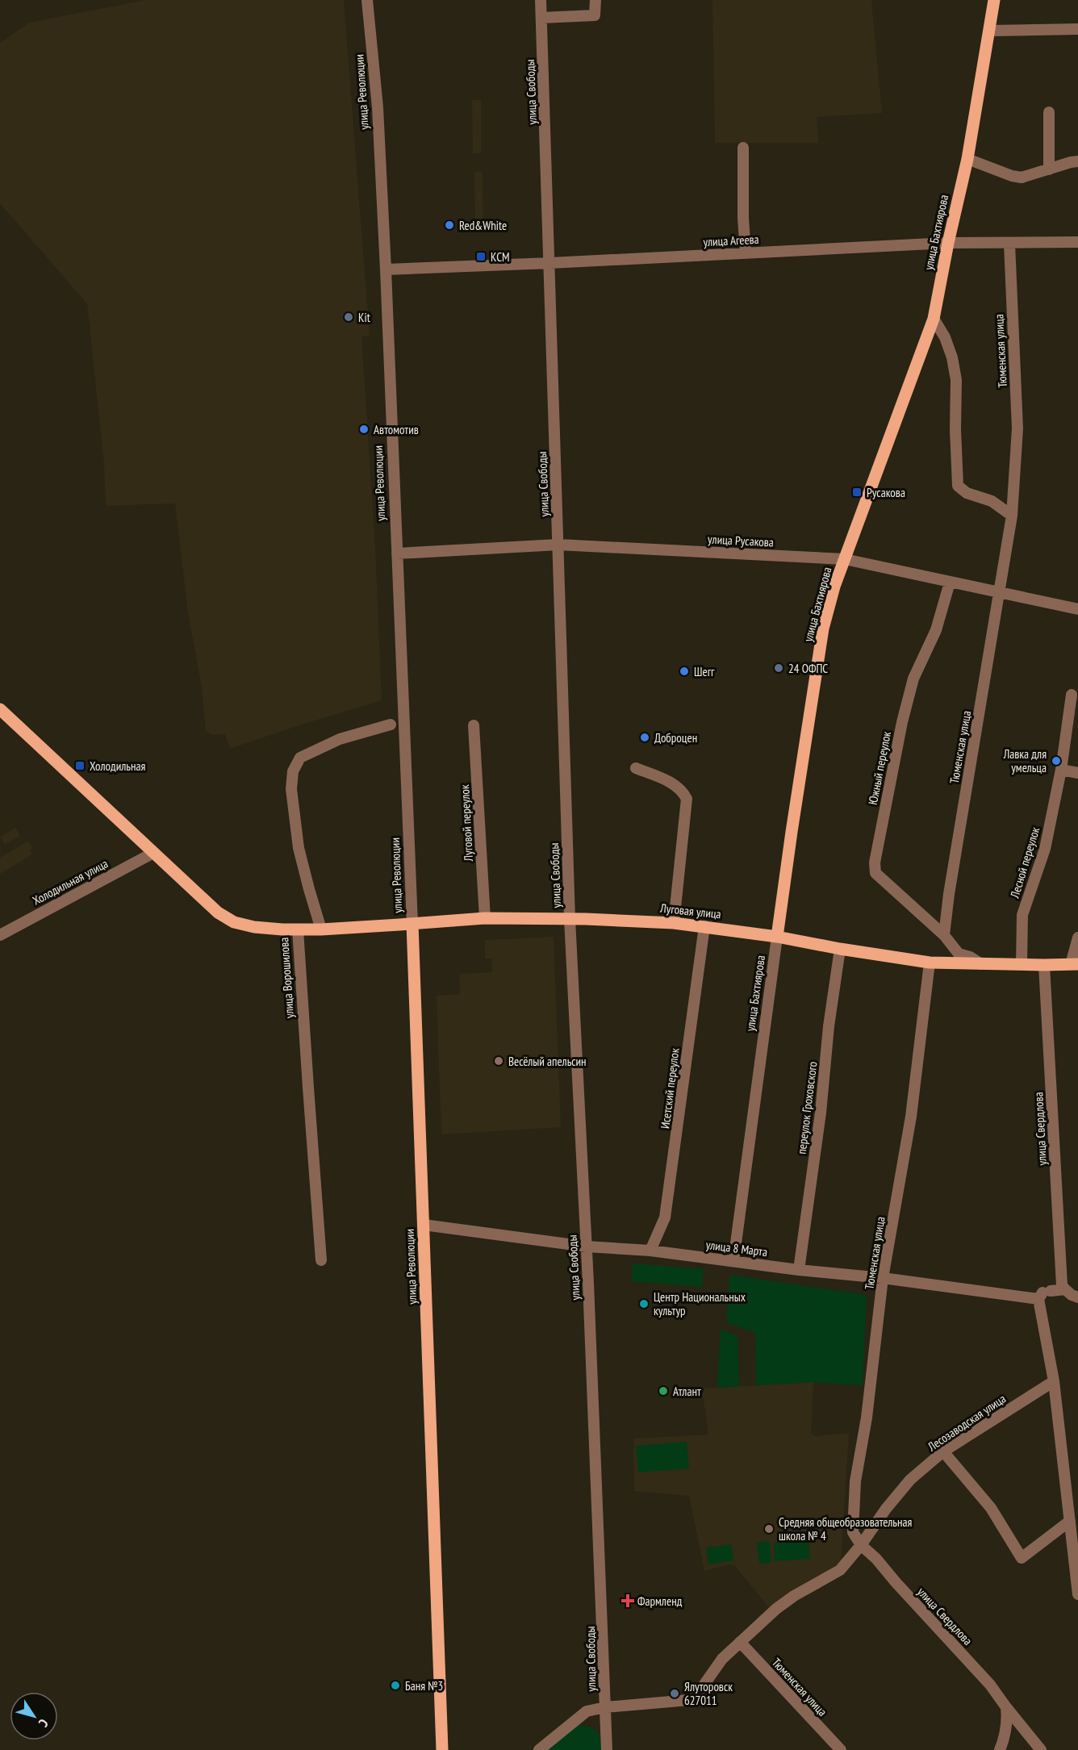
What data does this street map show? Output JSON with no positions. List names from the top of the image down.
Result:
{
  "streets": {
    "main road": [
      "улица Революции",
      "улица Бахтиярова",
      "Луговая улица",
      "улица Ворошилова"
    ],
    "street": [
      "улица Свободы",
      "улица Агеева",
      "Тюменская улица",
      "улица Русакова",
      "Южный переулок",
      "Луговой переулок",
      "Лесной переулок",
      "Холодильная улица",
      "Исетский переулок",
      "переулок Гроховского",
      "улица Свердлова",
      "улица 8 Марта",
      "Лесозаводская улица"
    ]
  },
  "crossings": [
    ["улица Революции", "улица Агеева"],
    ["улица Революции", "улица Русакова"],
    ["улица Революции", "Луговая улица"],
    ["улица Революции", "улица 8 Марта"],
    ["улица Свободы", "улица Агеева"],
    ["улица Свободы", "улица Русакова"],
    ["улица Свободы", "Луговая улица"],
    ["улица Свободы", "улица 8 Марта"],
    ["улица Свободы", "Лесозаводская улица"],
    ["улица Бахтиярова", "улица Агеева"],
    ["улица Бахтиярова", "улица Русакова"],
    ["улица Бахтиярова", "Луговая улица"],
    ["улица Бахтиярова", "улица 8 Марта"],
    ["улица Агеева", "Тюменская улица"],
    ["Тюменская улица", "улица Русакова"],
    ["Тюменская улица", "Южный переулок"],
    ["Тюменская улица", "Луговая улица"],
    ["Тюменская улица", "улица Свердлова"],
    ["Тюменская улица", "улица 8 Марта"],
    ["Тюменская улица", "Лесозаводская улица"],
    ["улица Русакова", "Южный переулок"],
    ["Луговой переулок", "Луговая улица"],
    ["Лесной переулок", "Луговая улица"],
    ["Холодильная улица", "улица Ворошилова"],
    ["Луговая улица", "улица Ворошилова"],
    ["Луговая улица", "Исетский переулок"],
    ["Луговая улица", "переулок Гроховского"],
    ["Луговая улица", "улица Свердлова"],
    ["Исетский переулок", "улица 8 Марта"],
    ["переулок Гроховского", "улица 8 Марта"],
    ["улица Свердлова", "улица 8 Марта"],
    ["улица Свердлова", "Лесозаводская улица"]
  ],
  "places": {
    "other": [
      "Red&White",
      "Kit",
      "Автомотив",
      "24 ОФПС",
      "Шегг",
      "Доброцен",
      "Лавка для умельца",
      "Весёлый апельсин",
      "Центр Национальных культур",
      "Атлант",
      "Средняя общеобразовательная школа № 4",
      "Баня №3",
      "Ялуторовск 627011"
    ],
    "transit": ["КСМ", "Русакова", "Холодильная"],
    "health": ["Фармленд"]
  },
  "north": "bottom right"
}
